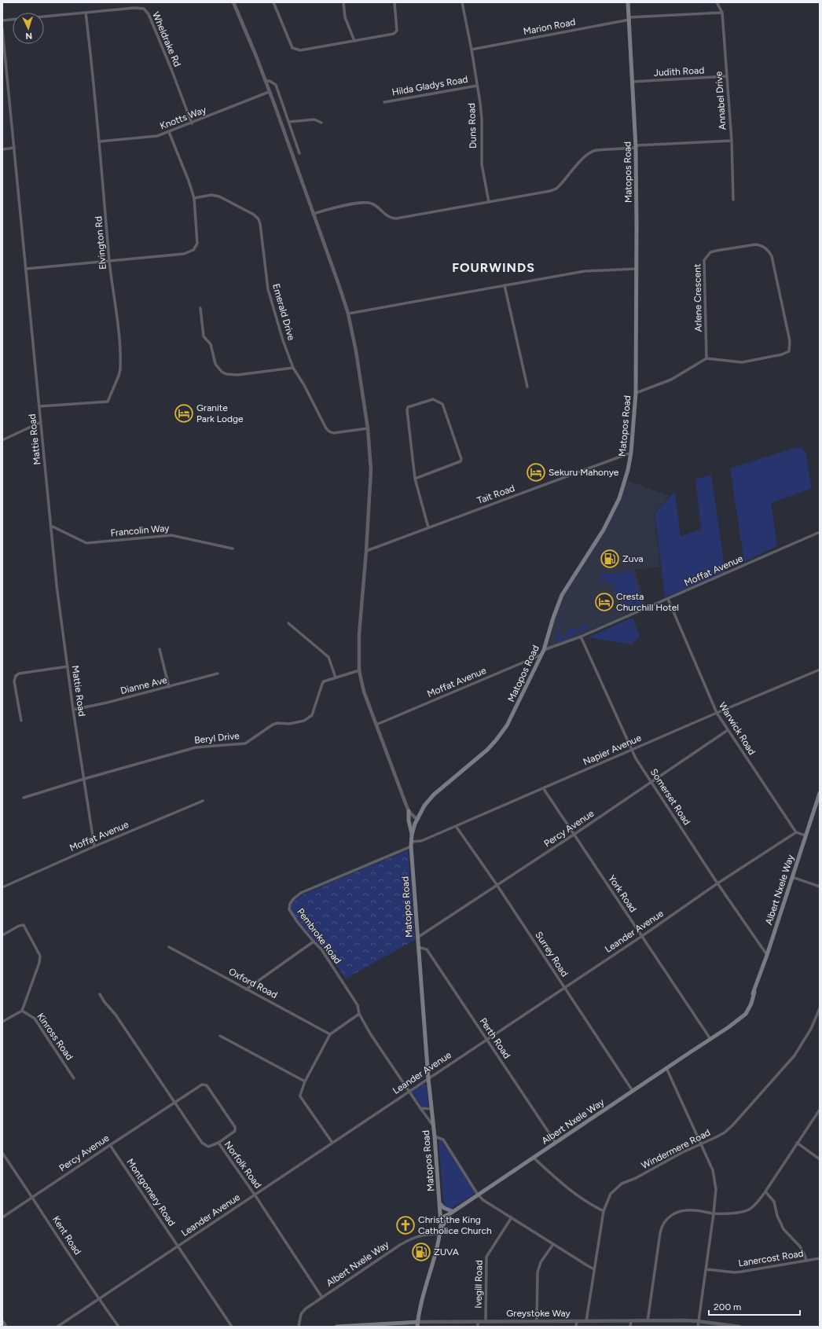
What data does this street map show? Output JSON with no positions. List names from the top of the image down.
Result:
{
  "streets": {
    "main road": ["Matopos Road", "Albert Nxele Way", "Greystoke Way"],
    "street": [
      "Marion Road",
      "Wheldrake Rd",
      "Judith Road",
      "Hilda Gladys Road",
      "Annabel Drive",
      "Knotts Way",
      "Duns Road",
      "Elvington Rd",
      "Arlene Crescent",
      "Emerald Drive",
      "Mattie Road",
      "Tait Road",
      "Francolin Way",
      "Moffat Avenue",
      "Dianne Ave",
      "Warwick Road",
      "Beryl Drive",
      "Napier Avenue",
      "Somerset Road",
      "Percy Avenue",
      "York Road",
      "Leander Avenue",
      "Pembroke Road",
      "Surrey Road",
      "Oxford Road",
      "Kinross Road",
      "Perth Road",
      "Windermere Road",
      "Norfolk Road",
      "Montgomery Road",
      "Kent Road",
      "Lanercost Road",
      "Ivegill Road"
    ]
  },
  "crossings": [
    ["Marion Road", "Annabel Drive"],
    ["Marion Road", "Duns Road"],
    ["Marion Road", "Matopos Road"],
    ["Wheldrake Rd", "Knotts Way"],
    ["Wheldrake Rd", "Elvington Rd"],
    ["Judith Road", "Annabel Drive"],
    ["Judith Road", "Matopos Road"],
    ["Hilda Gladys Road", "Duns Road"],
    ["Knotts Way", "Elvington Rd"],
    ["Matopos Road", "Tait Road"],
    ["Matopos Road", "Moffat Avenue"],
    ["Matopos Road", "Napier Avenue"],
    ["Matopos Road", "Percy Avenue"],
    ["Matopos Road", "Albert Nxele Way"],
    ["Matopos Road", "Leander Avenue"],
    ["Matopos Road", "Pembroke Road"],
    ["Matopos Road", "Perth Road"],
    ["Matopos Road", "Greystoke Way"],
    ["Elvington Rd", "Mattie Road"],
    ["Mattie Road", "Francolin Way"],
    ["Mattie Road", "Moffat Avenue"],
    ["Mattie Road", "Dianne Ave"],
    ["Mattie Road", "Beryl Drive"],
    ["Moffat Avenue", "Warwick Road"],
    ["Moffat Avenue", "Somerset Road"],
    ["Warwick Road", "Napier Avenue"],
    ["Warwick Road", "Percy Avenue"],
    ["Warwick Road", "Leander Avenue"],
    ["Napier Avenue", "Somerset Road"],
    ["Napier Avenue", "York Road"],
    ["Napier Avenue", "Pembroke Road"],
    ["Napier Avenue", "Surrey Road"],
    ["Somerset Road", "Percy Avenue"],
    ["Somerset Road", "Albert Nxele Way"],
    ["Somerset Road", "Leander Avenue"],
    ["Percy Avenue", "York Road"],
    ["Percy Avenue", "Surrey Road"],
    ["Percy Avenue", "Norfolk Road"],
    ["Percy Avenue", "Montgomery Road"],
    ["Percy Avenue", "Kent Road"],
    ["Albert Nxele Way", "York Road"],
    ["Albert Nxele Way", "Surrey Road"],
    ["Albert Nxele Way", "Perth Road"],
    ["Albert Nxele Way", "Norfolk Road"],
    ["York Road", "Leander Avenue"],
    ["Leander Avenue", "Pembroke Road"],
    ["Leander Avenue", "Surrey Road"],
    ["Leander Avenue", "Perth Road"],
    ["Leander Avenue", "Norfolk Road"],
    ["Leander Avenue", "Montgomery Road"],
    ["Leander Avenue", "Kent Road"],
    ["Windermere Road", "Greystoke Way"],
    ["Ivegill Road", "Greystoke Way"]
  ],
  "districts": ["FOURWINDS"],
  "places": {
    "hotel": ["Granite Park Lodge", "Sekuru Mahonye", "Cresta Churchill Hotel"],
    "fuel station": ["Zuva", "ZUVA"],
    "church": ["Christ the King Catholice Church"]
  },
  "scale_bar": "200 m",
  "north": "bottom"
}
